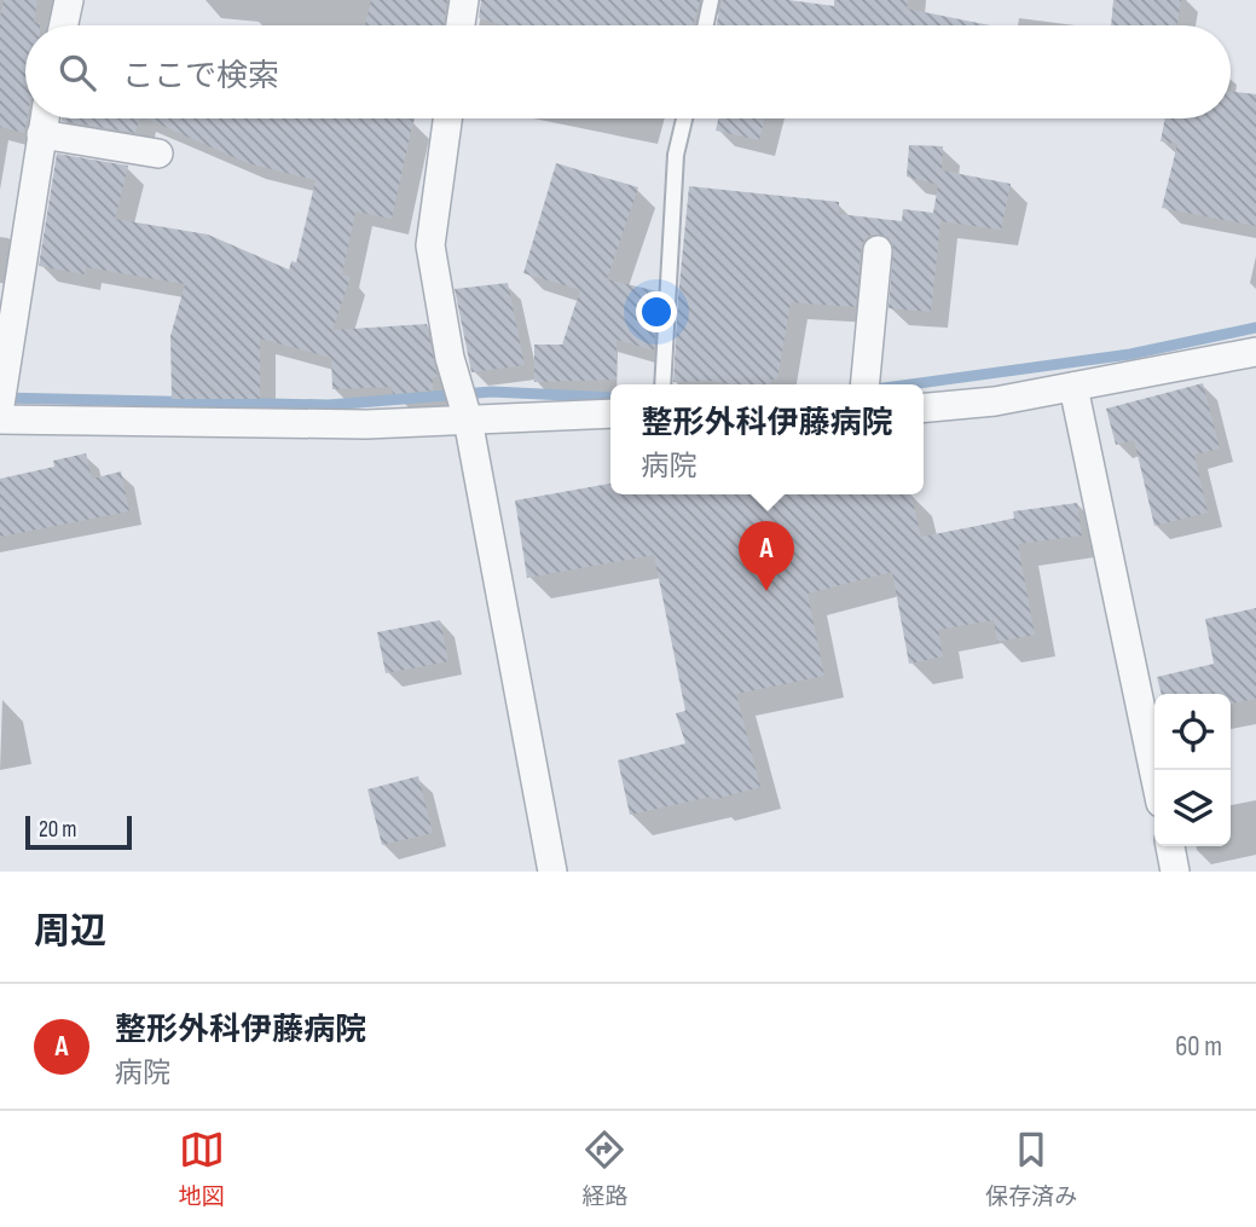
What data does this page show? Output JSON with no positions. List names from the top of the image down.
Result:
{
  "scale_bar": "20 m",
  "page": {
    "search": "ここで検索",
    "popup": ["整形外科伊藤病院", "病院"],
    "pins": "A",
    "scale": "20 m",
    "heading": "周辺",
    "list": [
      {
        "mark": "A",
        "name": "整形外科伊藤病院",
        "note": "病院",
        "value": "60 m"
      }
    ],
    "nav": ["地図", "経路", "保存済み"]
  }
}
